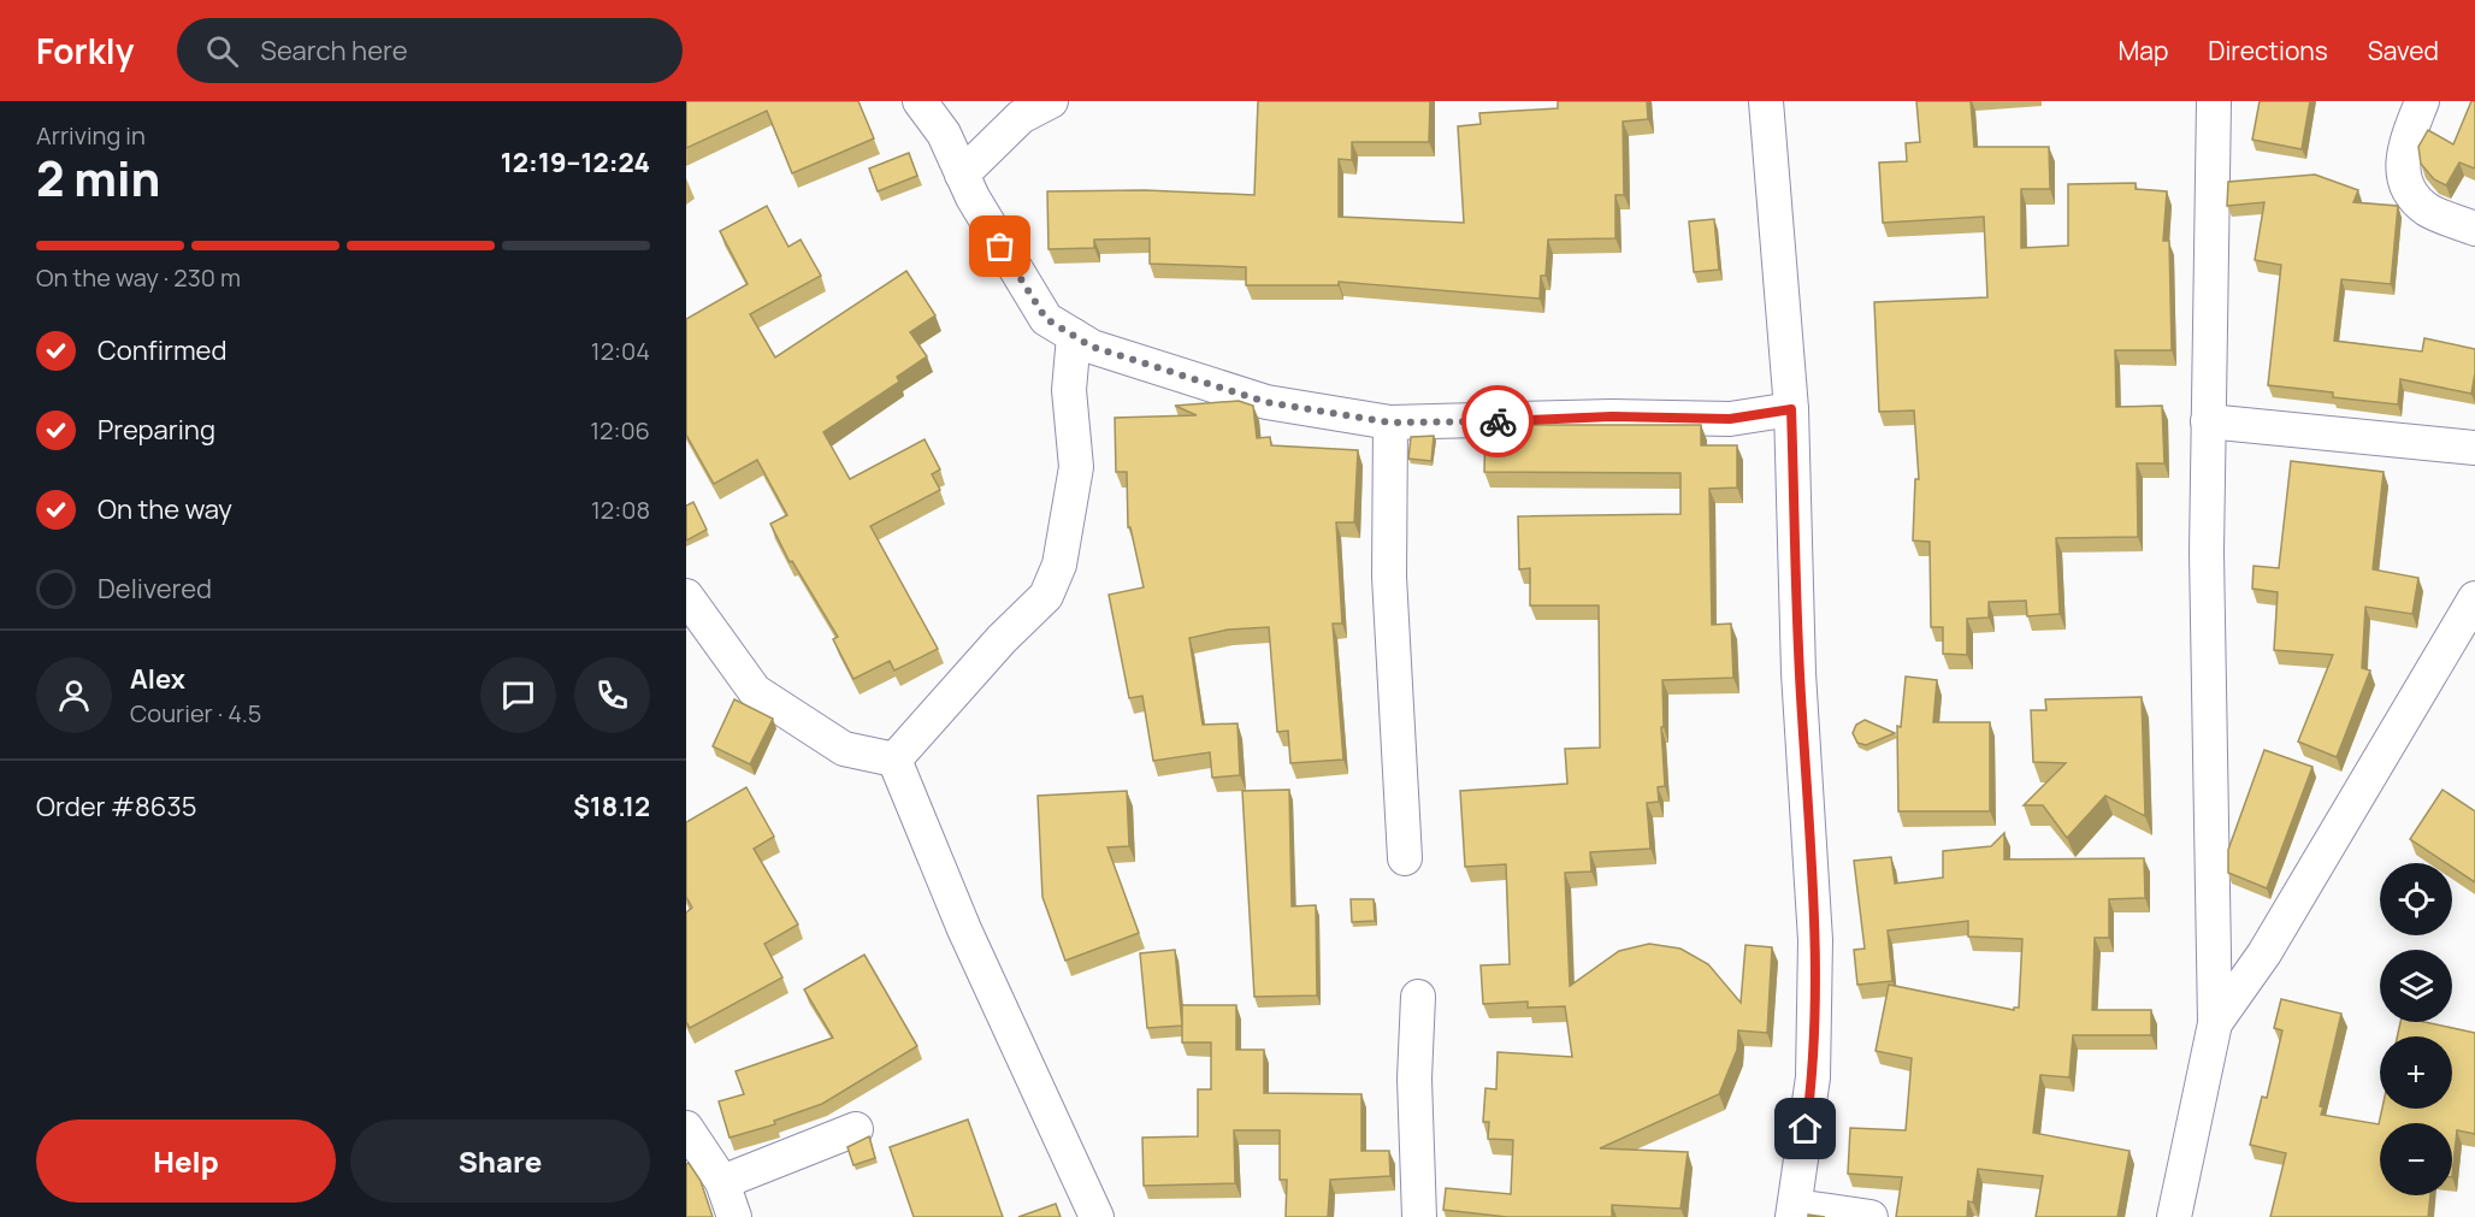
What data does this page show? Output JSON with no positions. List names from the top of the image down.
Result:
{
  "page": {
    "header": "Forkly",
    "search": "Search here",
    "nav": ["Map", "Directions", "Saved"],
    "heading": ["2 min", "Arriving in", "12:19–12:24"],
    "panel": [
      "Alex",
      "Courier · 4.5",
      "Order #8635",
      "$18.12"
    ],
    "bar": "On the way · 230 m",
    "list": [
      ["Confirmed", "12:04"],
      ["Preparing", "12:06"],
      ["On the way", "12:08"],
      "Delivered"
    ],
    "map_buttons": ["+", "−"],
    "buttons": ["Help", "Share"]
  }
}
